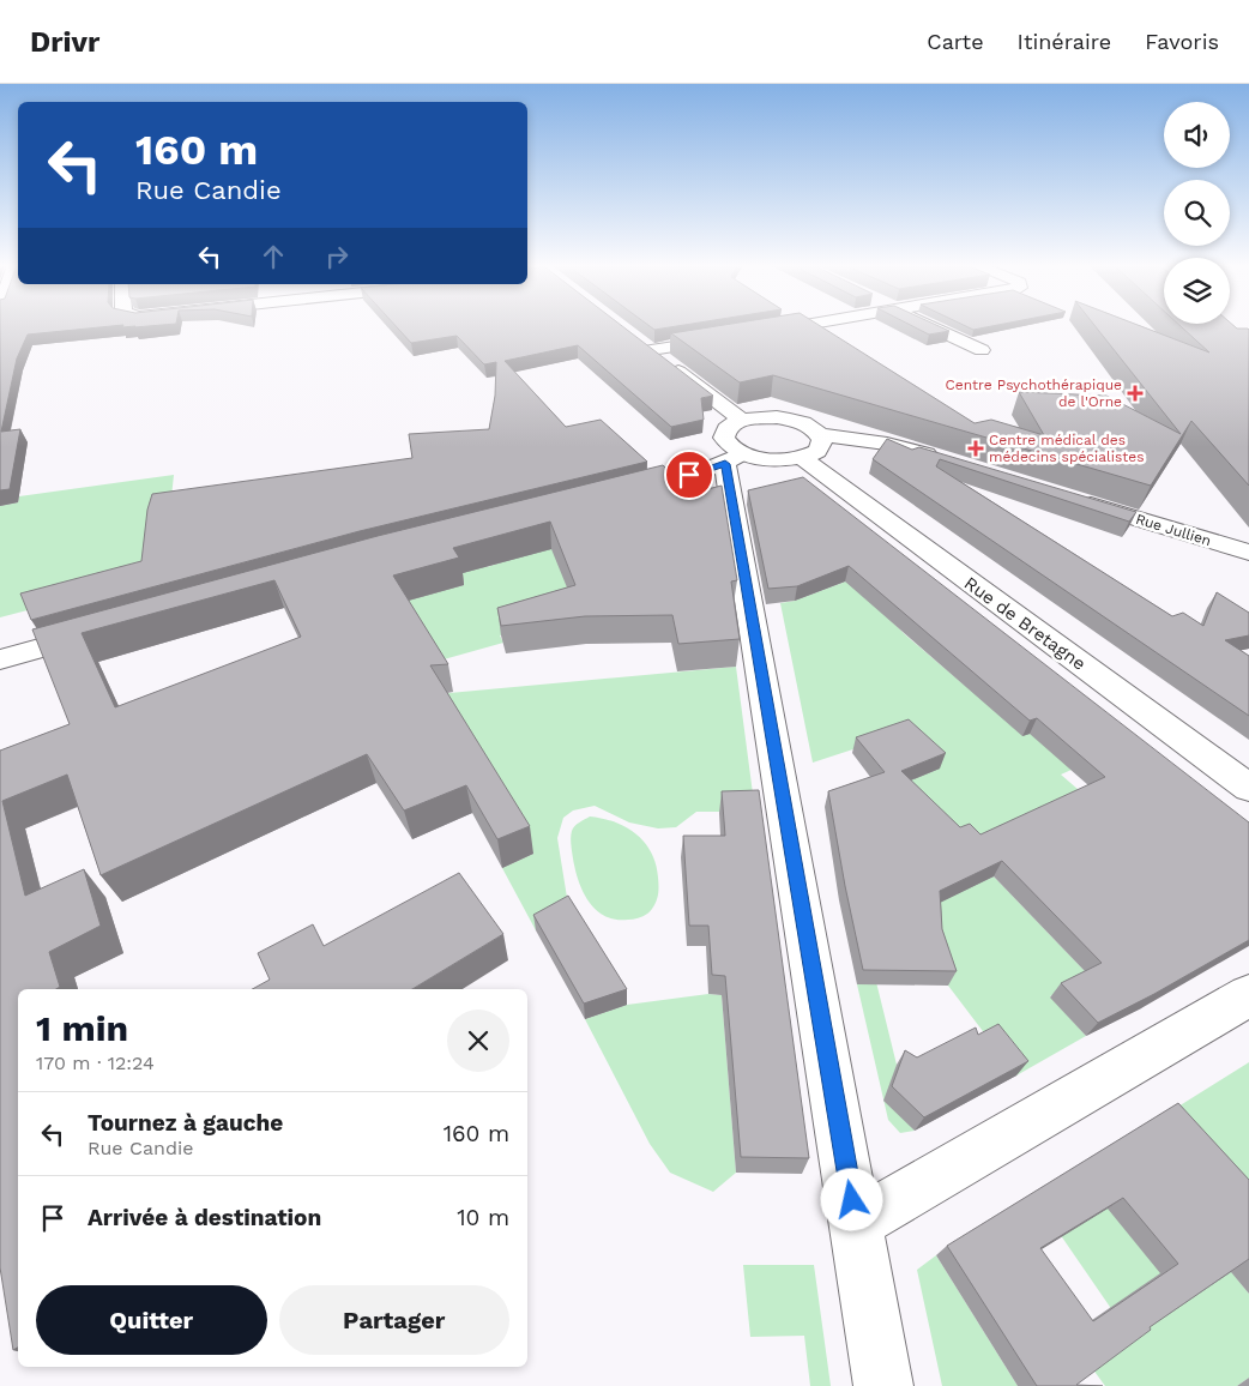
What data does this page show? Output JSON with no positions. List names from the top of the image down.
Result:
{
  "streets": {
    "street": ["Rue Jullien", "Rue de Bretagne"]
  },
  "places": {
    "health": ["Centre Psychothérapique de l'Orne", "Centre médical des médecins spécialistes"]
  },
  "page": {
    "header": "Drivr",
    "nav": ["Carte", "Itinéraire", "Favoris"],
    "turn": ["160 m", "Rue Candie"],
    "heading": ["1 min", "170 m · 12:24"],
    "list": [
      {
        "name": "Tournez à gauche",
        "note": "Rue Candie",
        "value": "160 m"
      },
      {
        "name": "Arrivée à destination",
        "value": "10 m"
      }
    ],
    "buttons": ["Quitter", "Partager"]
  }
}
